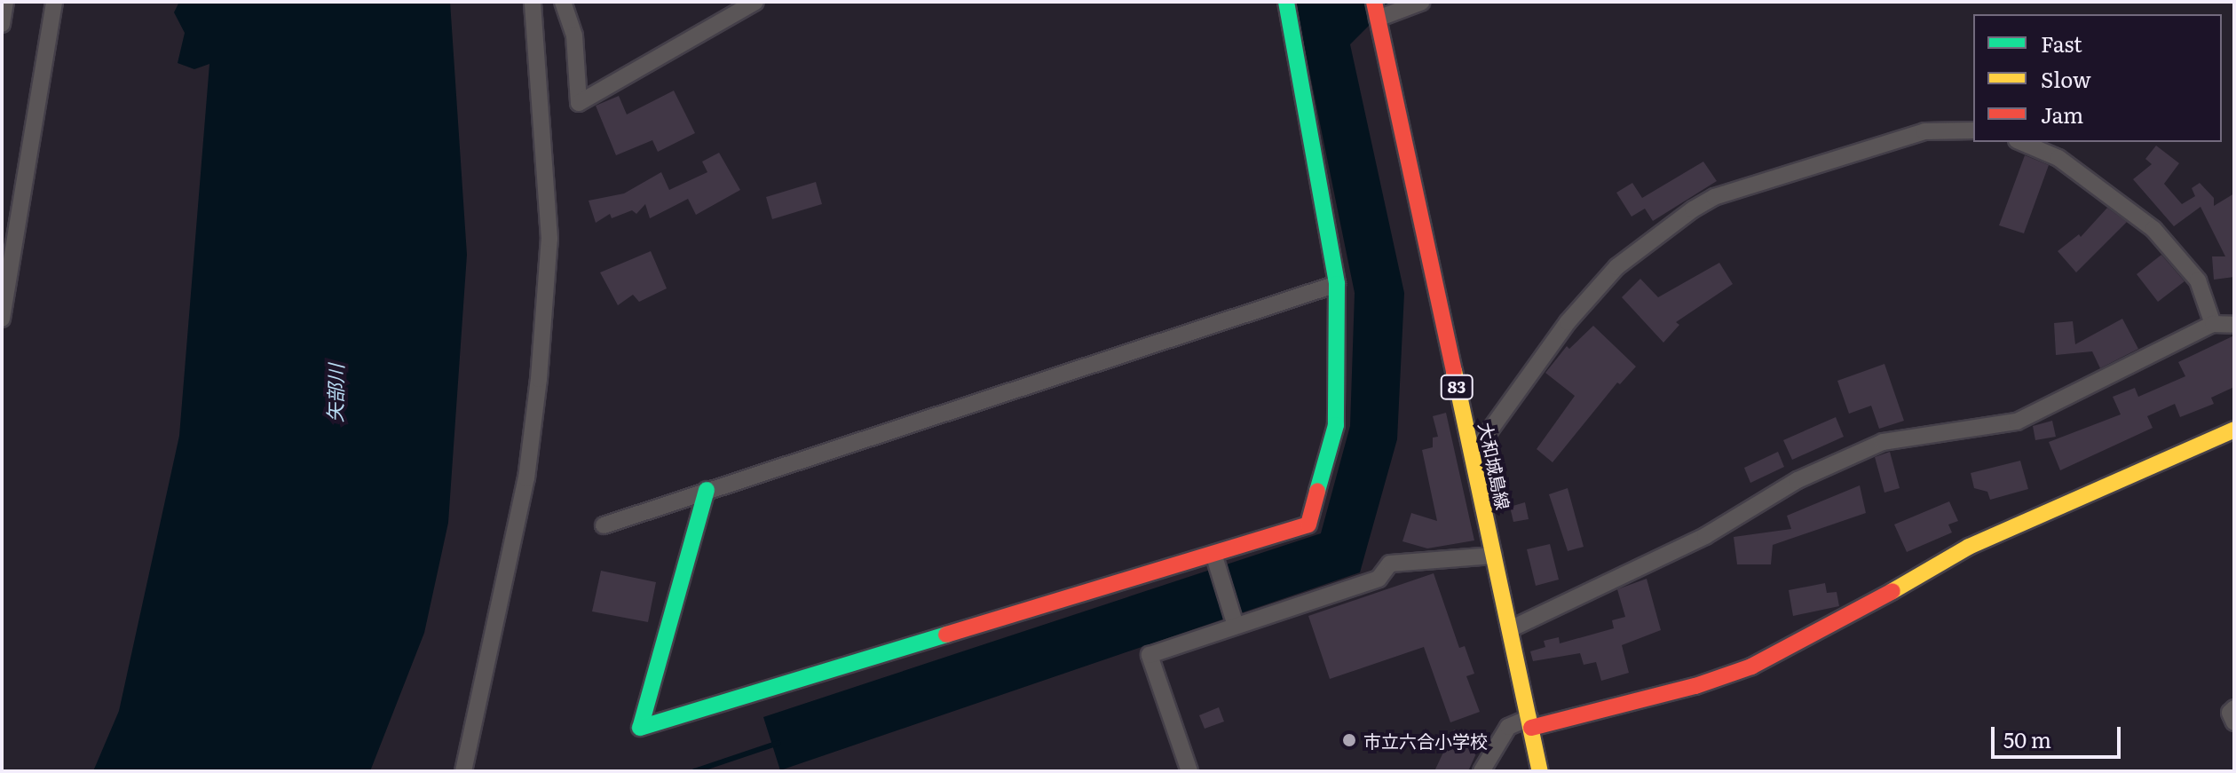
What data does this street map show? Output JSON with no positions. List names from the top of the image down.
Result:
{
  "streets": {
    "street": ["83", "大和城島線"]
  },
  "water": ["矢部川"],
  "places": ["市立六合小学校"],
  "legend": ["Fast", "Slow", "Jam"],
  "scale_bar": "50 m"
}
